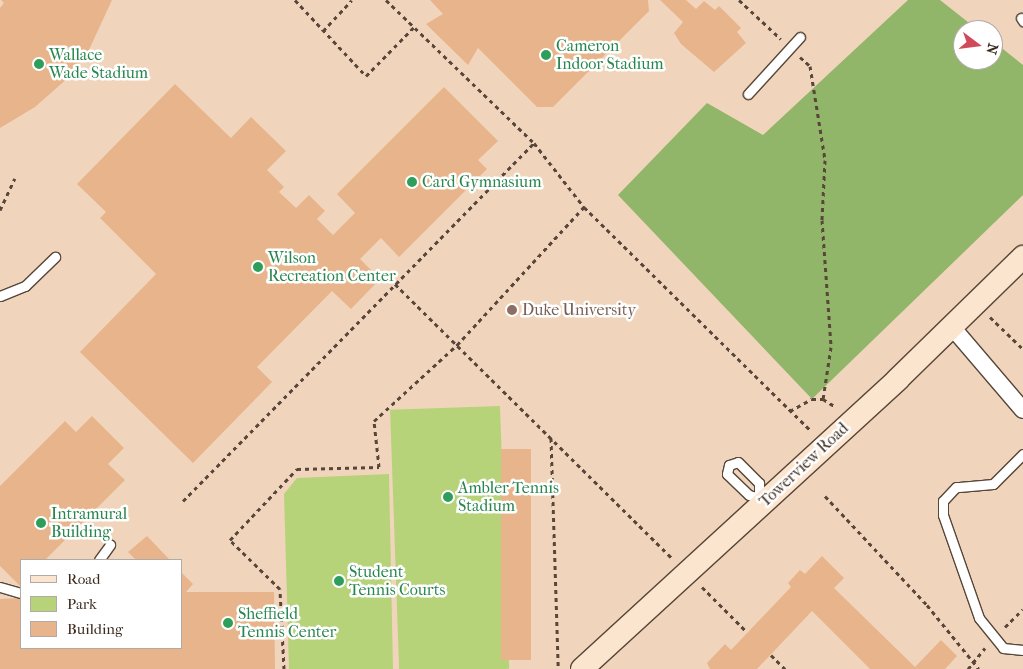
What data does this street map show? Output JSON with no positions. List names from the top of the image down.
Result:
{
  "streets": {
    "street": ["Towerview Road"]
  },
  "places": [
    "Cameron Indoor Stadium",
    "Wallace Wade Stadium",
    "Card Gymnasium",
    "Wilson Recreation Center",
    "Duke University",
    "Ambler Tennis Stadium",
    "Intramural Building",
    "Student Tennis Courts",
    "Sheffield Tennis Center"
  ],
  "legend": ["Road", "Park", "Building"],
  "north": "right"
}
